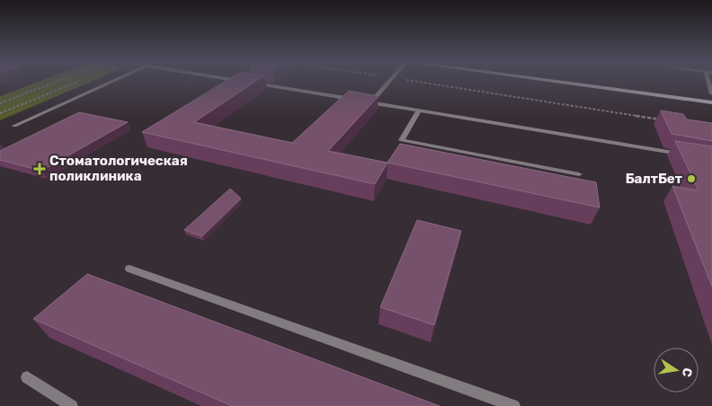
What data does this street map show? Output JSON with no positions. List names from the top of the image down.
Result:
{
  "places": {
    "health": ["Cтоматологическая поликлиника"],
    "other": ["БалтБет"]
  },
  "north": "right"
}
